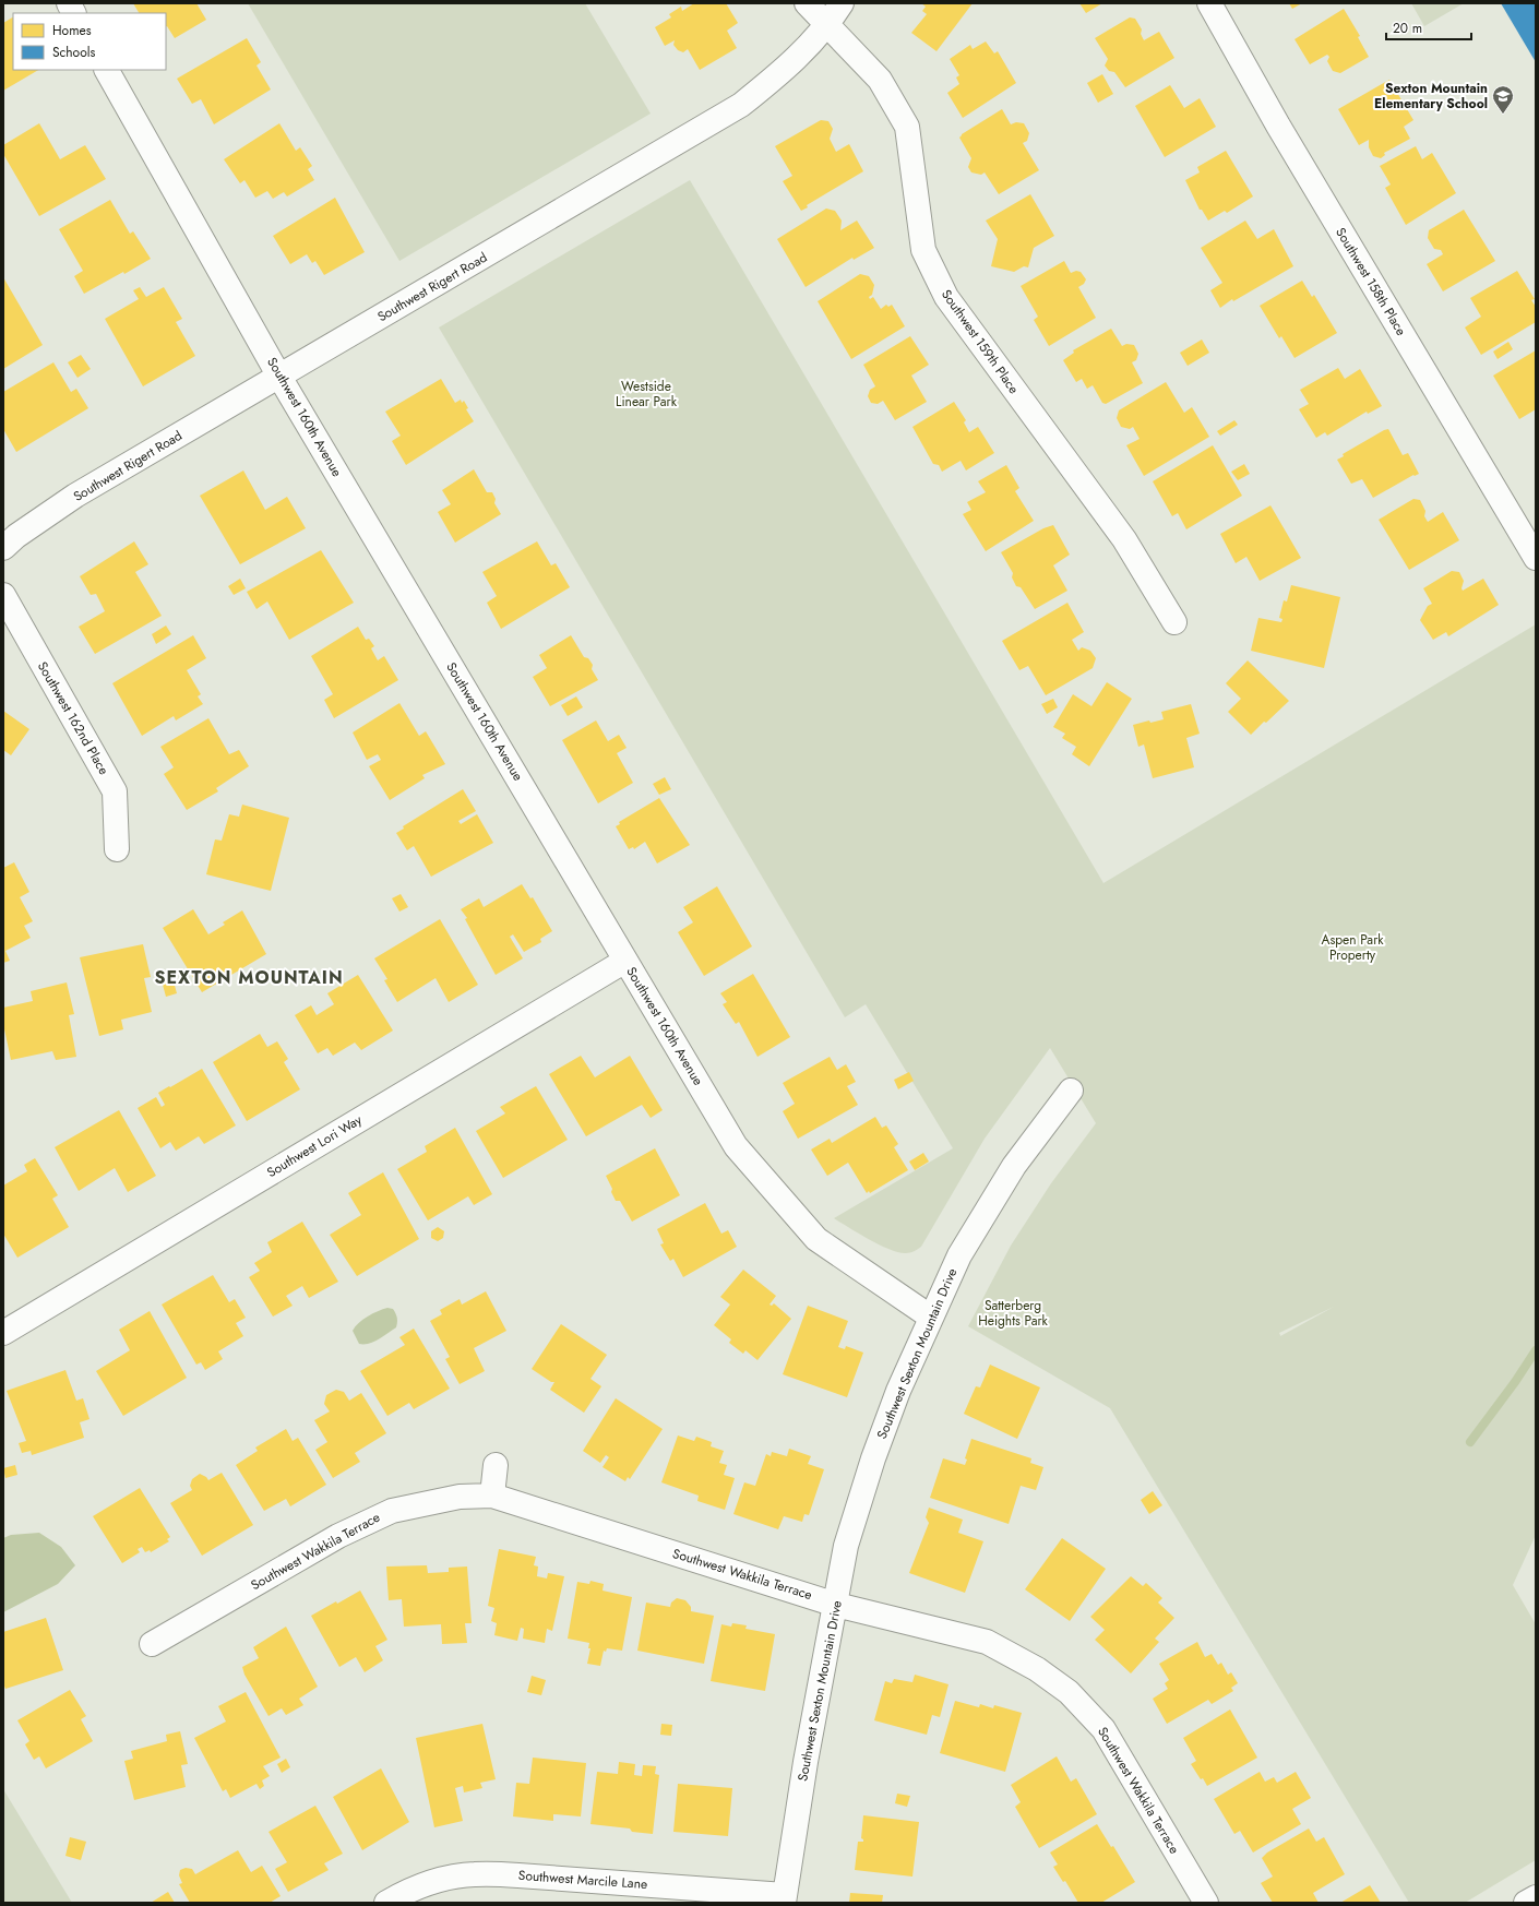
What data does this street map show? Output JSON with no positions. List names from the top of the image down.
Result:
{
  "streets": {
    "street": [
      "Southwest 158th Place",
      "Southwest Rigert Road",
      "Southwest 159th Place",
      "Southwest 160th Avenue",
      "Southwest 162nd Place",
      "Southwest Lori Way",
      "Southwest Sexton Mountain Drive",
      "Southwest Wakkila Terrace",
      "Southwest Marcile Lane"
    ]
  },
  "crossings": [
    ["Southwest Rigert Road", "Southwest 159th Place"],
    ["Southwest Rigert Road", "Southwest 160th Avenue"],
    ["Southwest 160th Avenue", "Southwest Lori Way"],
    ["Southwest 160th Avenue", "Southwest Sexton Mountain Drive"],
    ["Southwest Sexton Mountain Drive", "Southwest Wakkila Terrace"],
    ["Southwest Sexton Mountain Drive", "Southwest Marcile Lane"]
  ],
  "districts": ["SEXTON MOUNTAIN"],
  "parks": ["Westside Linear Park", "Aspen Park Property", "Satterberg Heights Park"],
  "places": {
    "school or university": ["Sexton Mountain Elementary School"]
  },
  "legend": ["Homes", "Schools"],
  "scale_bar": "20 m"
}
